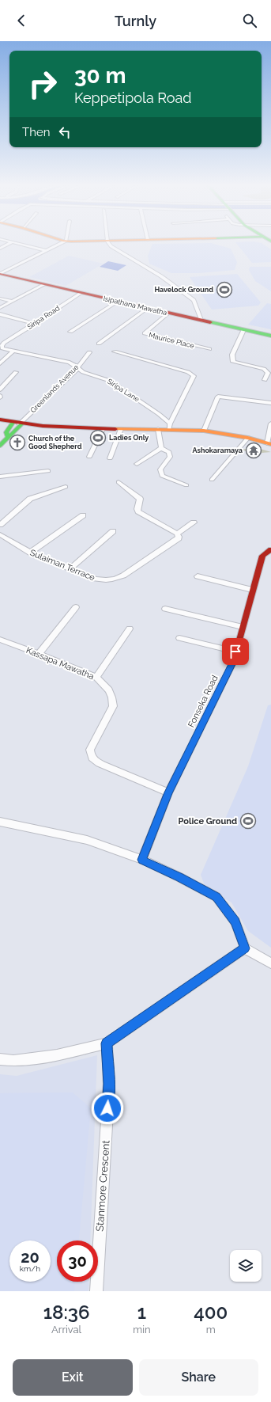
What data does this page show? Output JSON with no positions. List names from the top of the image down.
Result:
{
  "streets": {
    "main road": ["Isipathana Mawatha", "Fonseka Road"],
    "street": [
      "Siripa Road",
      "Maurice Place",
      "Greenlands Avenue",
      "Siripa Lane",
      "Sulaiman Terrace",
      "Kassapa Mawatha",
      "Stanmore Crescent"
    ]
  },
  "crossings": [
    ["Isipathana Mawatha", "Siripa Road"],
    ["Isipathana Mawatha", "Maurice Place"],
    ["Siripa Road", "Siripa Lane"],
    ["Greenlands Avenue", "Siripa Lane"],
    ["Kassapa Mawatha", "Fonseka Road"]
  ],
  "places": {
    "sports": ["Havelock Ground", "Ladies Only", "Police Ground"],
    "church": ["Church of the Good Shepherd"],
    "temple": ["Ashokaramaya"]
  },
  "page": {
    "header": "Turnly",
    "turn": ["30 m", "Keppetipola Road"],
    "then": "Then",
    "speed": "20 km/h",
    "limit": "30",
    "eta": [
      "18:36",
      "Arrival",
      "1",
      "min",
      "400",
      "m"
    ],
    "buttons": ["Exit", "Share"]
  }
}
